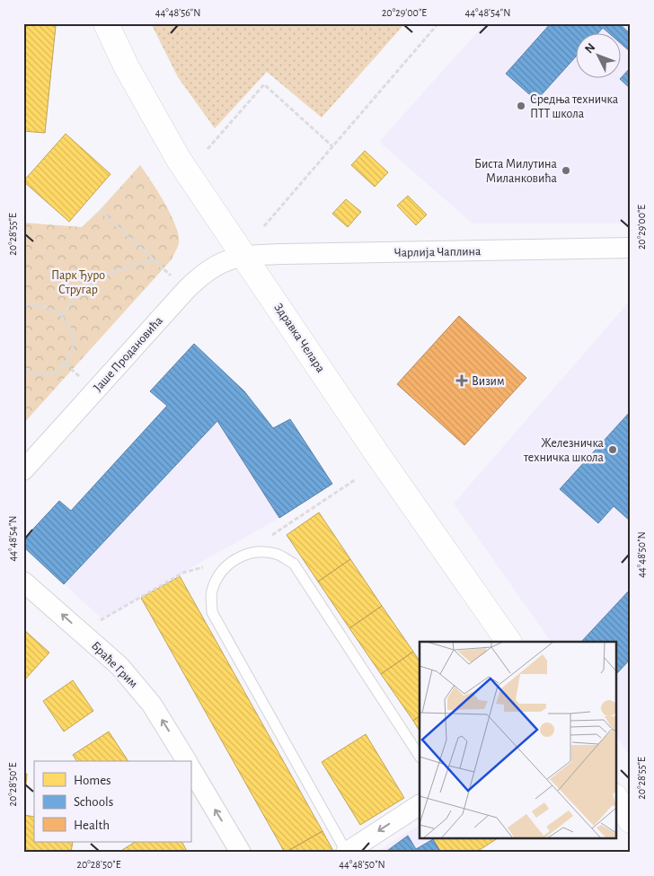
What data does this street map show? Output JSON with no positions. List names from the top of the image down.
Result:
{
  "streets": {
    "main road": ["Здравка Челара"],
    "street": ["Чарлија Чаплина", "Јаше Продановића", "Браће Грим"]
  },
  "crossings": [
    ["Чарлија Чаплина", "Здравка Челара"],
    ["Чарлија Чаплина", "Јаше Продановића"],
    ["Здравка Челара", "Јаше Продановића"]
  ],
  "one_way": ["Браће Грим"],
  "parks": ["Парк Ђуро Стругар"],
  "places": {
    "other": ["Средња техничка ПТТ школа", "Биста Милутина Миланковића", "Железничка техничка школа"],
    "health": ["Визим"]
  },
  "legend": ["Homes", "Schools", "Health"],
  "north": "top left",
  "coordinates": [
    "44°48'56\"N",
    "20°29'00\"E",
    "44°48'54\"N",
    "20°28'55\"E",
    "44°48'50\"N",
    "20°28'50\"E"
  ]
}
